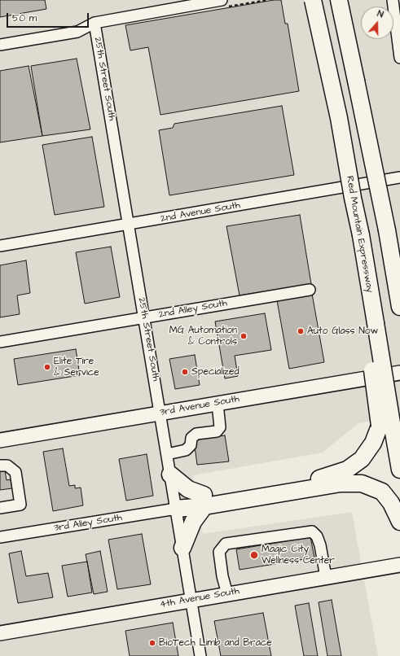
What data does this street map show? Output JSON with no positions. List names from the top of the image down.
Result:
{
  "streets": {
    "highway": ["Red Mountain Expressway"],
    "main road": ["3rd Avenue South", "4th Avenue South"],
    "street": [
      "25th Street South",
      "2nd Avenue South",
      "2nd Alley South",
      "3rd Alley South"
    ]
  },
  "crossings": [
    ["25th Street South", "2nd Avenue South"],
    ["25th Street South", "2nd Alley South"],
    ["25th Street South", "3rd Avenue South"],
    ["25th Street South", "3rd Alley South"],
    ["25th Street South", "4th Avenue South"]
  ],
  "places": [
    "Auto Glass Now",
    "MG Automation & Controls",
    "Elite Tire & Service",
    "Specialized",
    "Magic City Wellness Center",
    "BioTech Limb and Brace"
  ],
  "scale_bar": "50 m",
  "north": "top"
}
